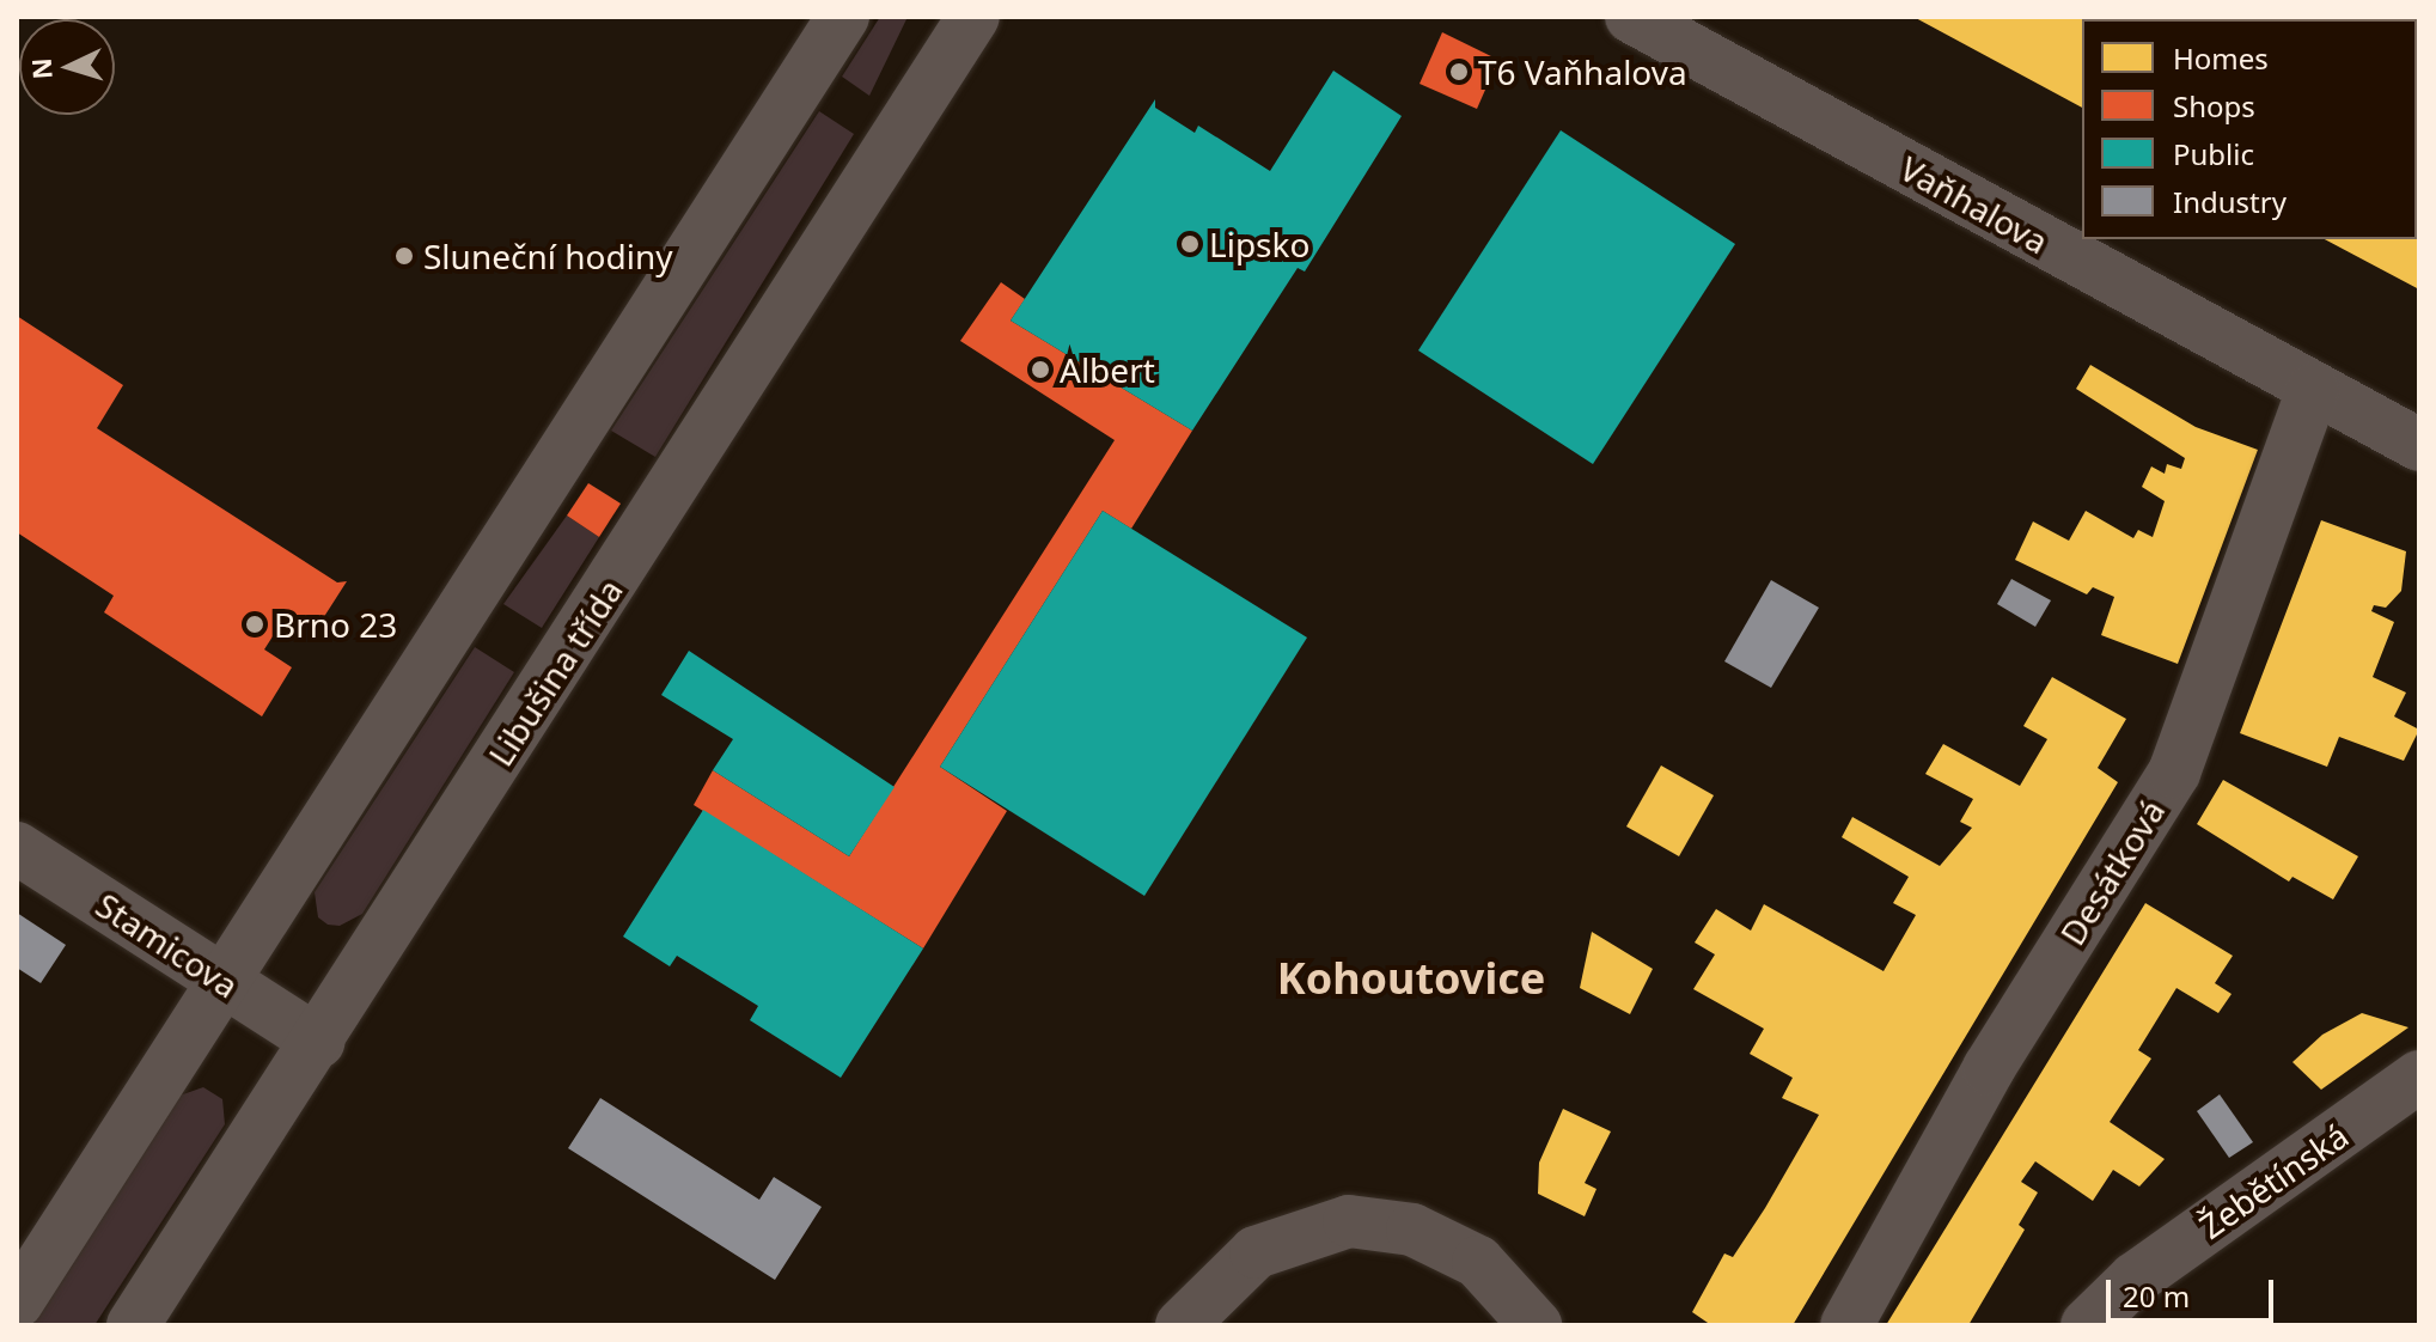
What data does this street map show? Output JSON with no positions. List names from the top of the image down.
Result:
{
  "streets": {
    "street": [
      "Vaňhalova",
      "Libušina třída",
      "Desátková",
      "Stamicova",
      "Žebětínská"
    ]
  },
  "crossings": [
    ["Vaňhalova", "Desátková"],
    ["Libušina třída", "Stamicova"]
  ],
  "districts": ["Kohoutovice"],
  "places": [
    "T6 Vaňhalova",
    "Lipsko",
    "Sluneční hodiny",
    "Albert",
    "Brno 23"
  ],
  "legend": [
    "Homes",
    "Shops",
    "Public",
    "Industry"
  ],
  "scale_bar": "20 m",
  "north": "left"
}
